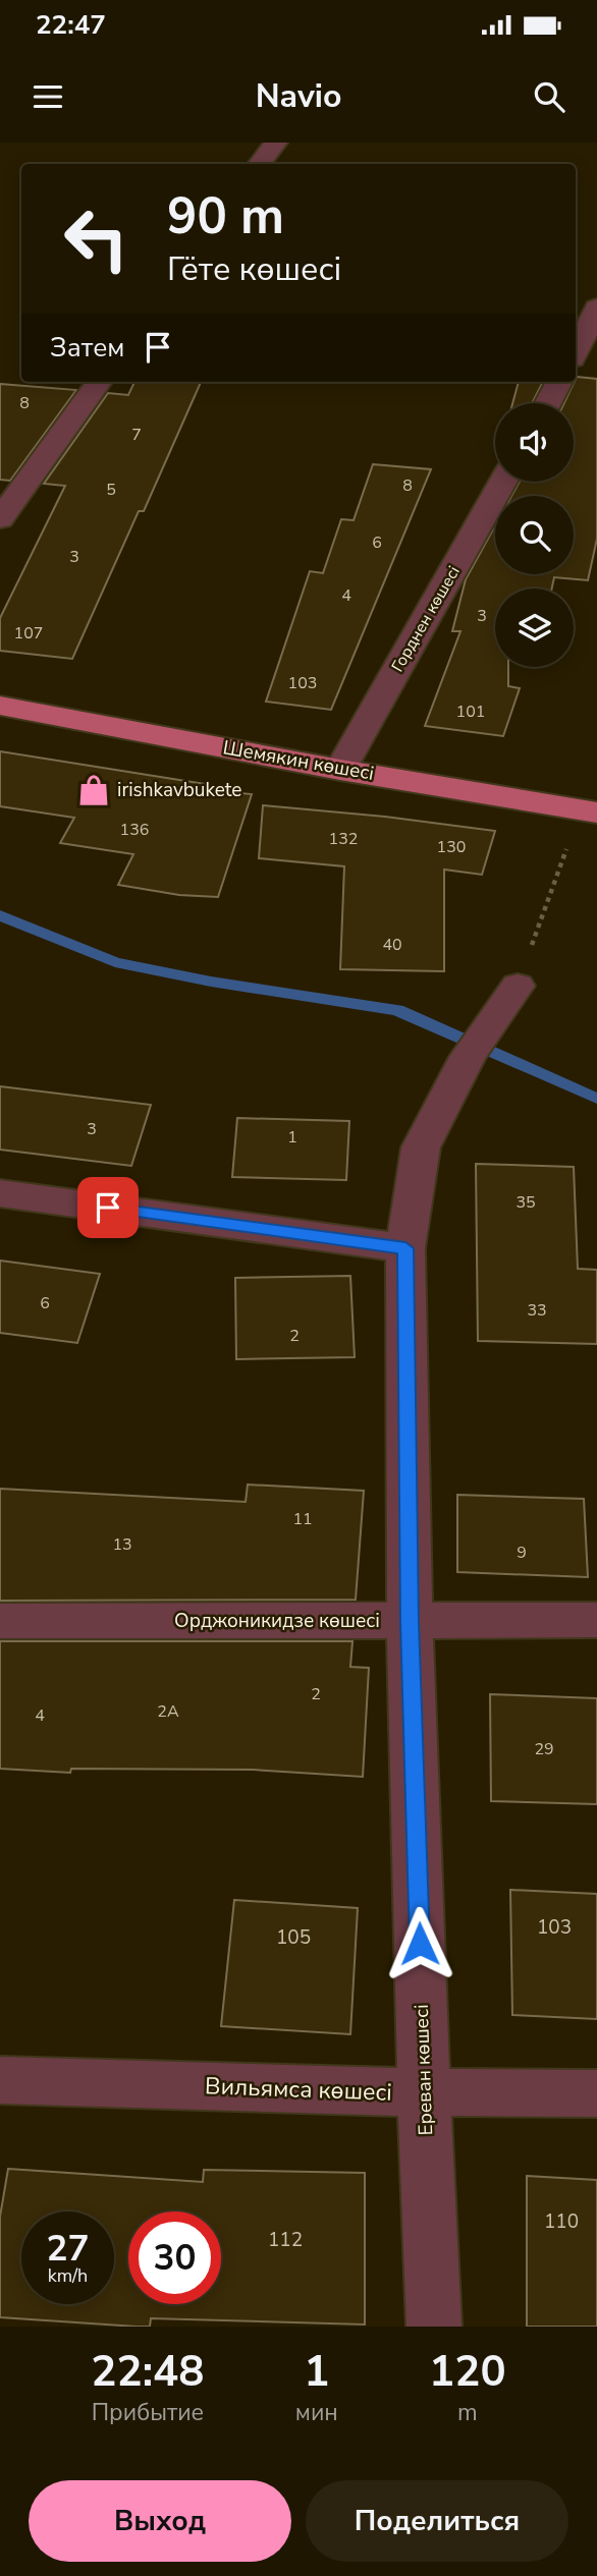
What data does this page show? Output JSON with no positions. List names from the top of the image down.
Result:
{
  "streets": {
    "main road": ["Шемякин көшесі"],
    "street": [
      "Горднен көшесі",
      "Орджоникидзе көшесі",
      "Ереван көшесі",
      "Вильямса көшесі"
    ]
  },
  "crossings": [
    ["Горднен көшесі", "Шемякин көшесі"],
    ["Орджоникидзе көшесі", "Ереван көшесі"],
    ["Ереван көшесі", "Вильямса көшесі"]
  ],
  "places": {
    "shop": ["irishkavbukete"]
  },
  "house_numbers": [
    "8",
    "7",
    "8",
    "5",
    "6",
    "3",
    "4",
    "3",
    "107",
    "103",
    "101",
    "136",
    "132",
    "130",
    "40",
    "3",
    "1",
    "35",
    "6",
    "33",
    "2",
    "11",
    "13",
    "9",
    "2",
    "2А",
    "4",
    "29",
    "103",
    "105",
    "110",
    "112"
  ],
  "page": {
    "status": "22:47",
    "header": "Navio",
    "turn": ["90 m", "Гёте көшесі"],
    "then": "Затем",
    "speed": "27 km/h",
    "limit": "30",
    "eta": [
      "22:48",
      "Прибытие",
      "1",
      "мин",
      "120",
      "m"
    ],
    "buttons": ["Выход", "Поделиться"]
  }
}
